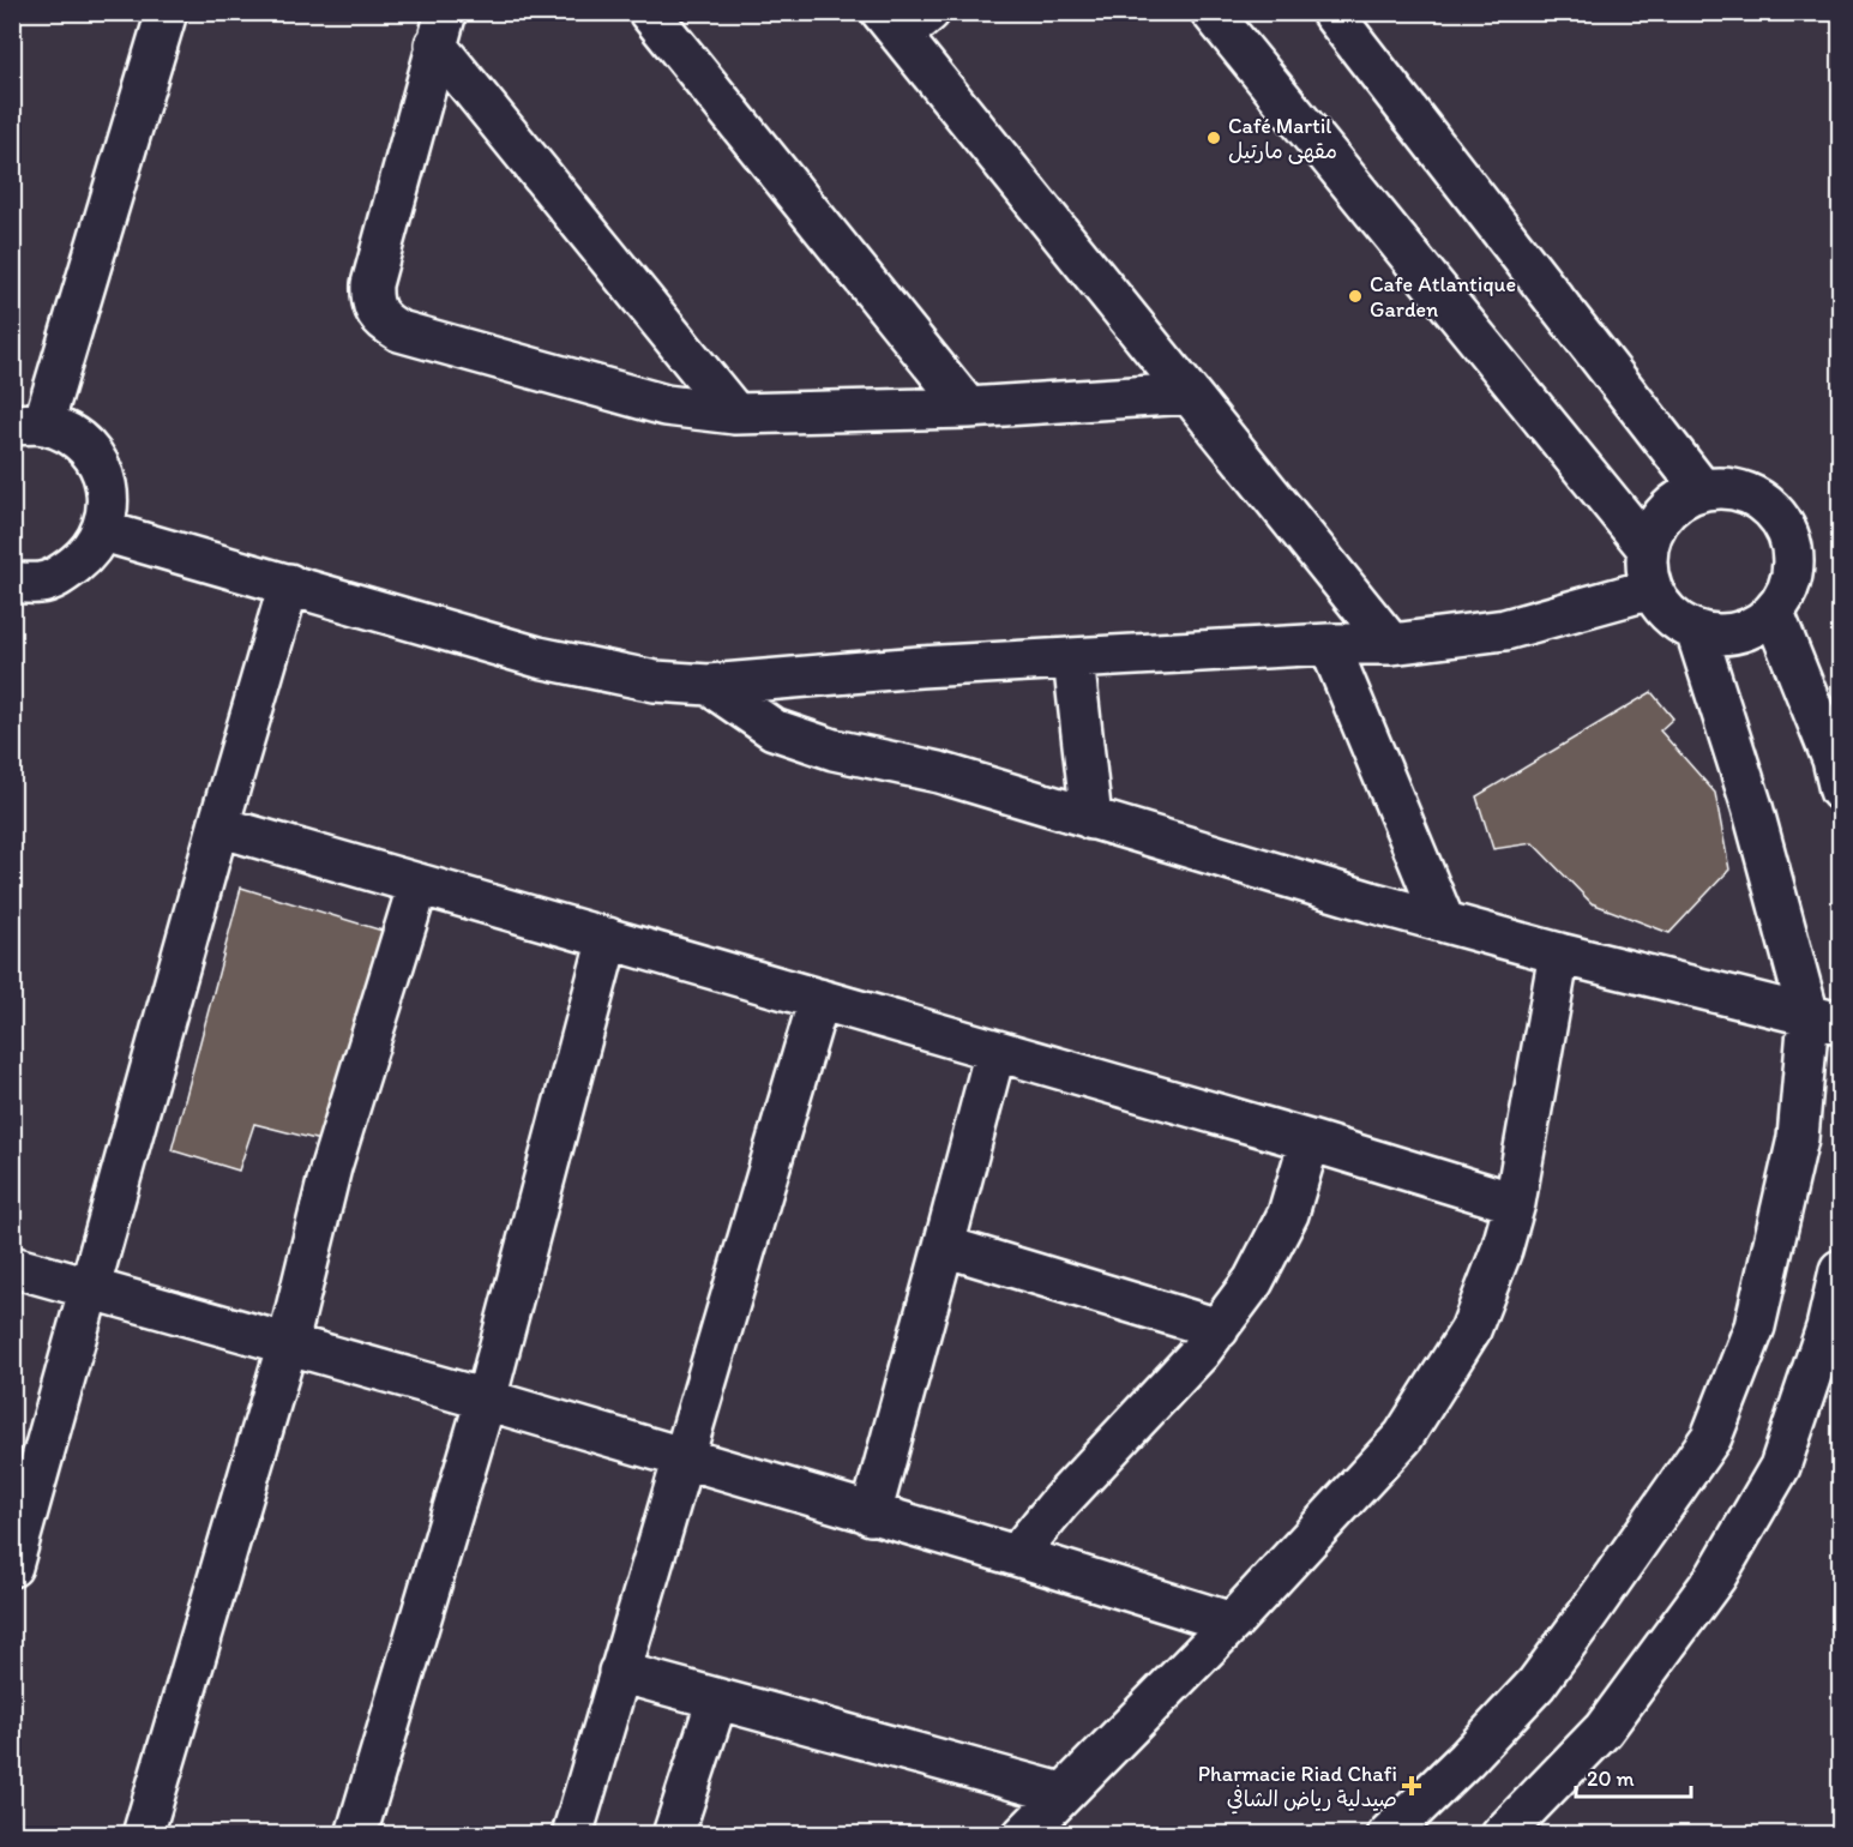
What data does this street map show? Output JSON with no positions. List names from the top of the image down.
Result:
{
  "places": {
    "other": ["Café Martil مقهى مارتيل", "Cafe Atlantique Garden"],
    "health": ["Pharmacie Riad Chafi صيدلية رياض الشافي"]
  },
  "scale_bar": "20 m"
}
